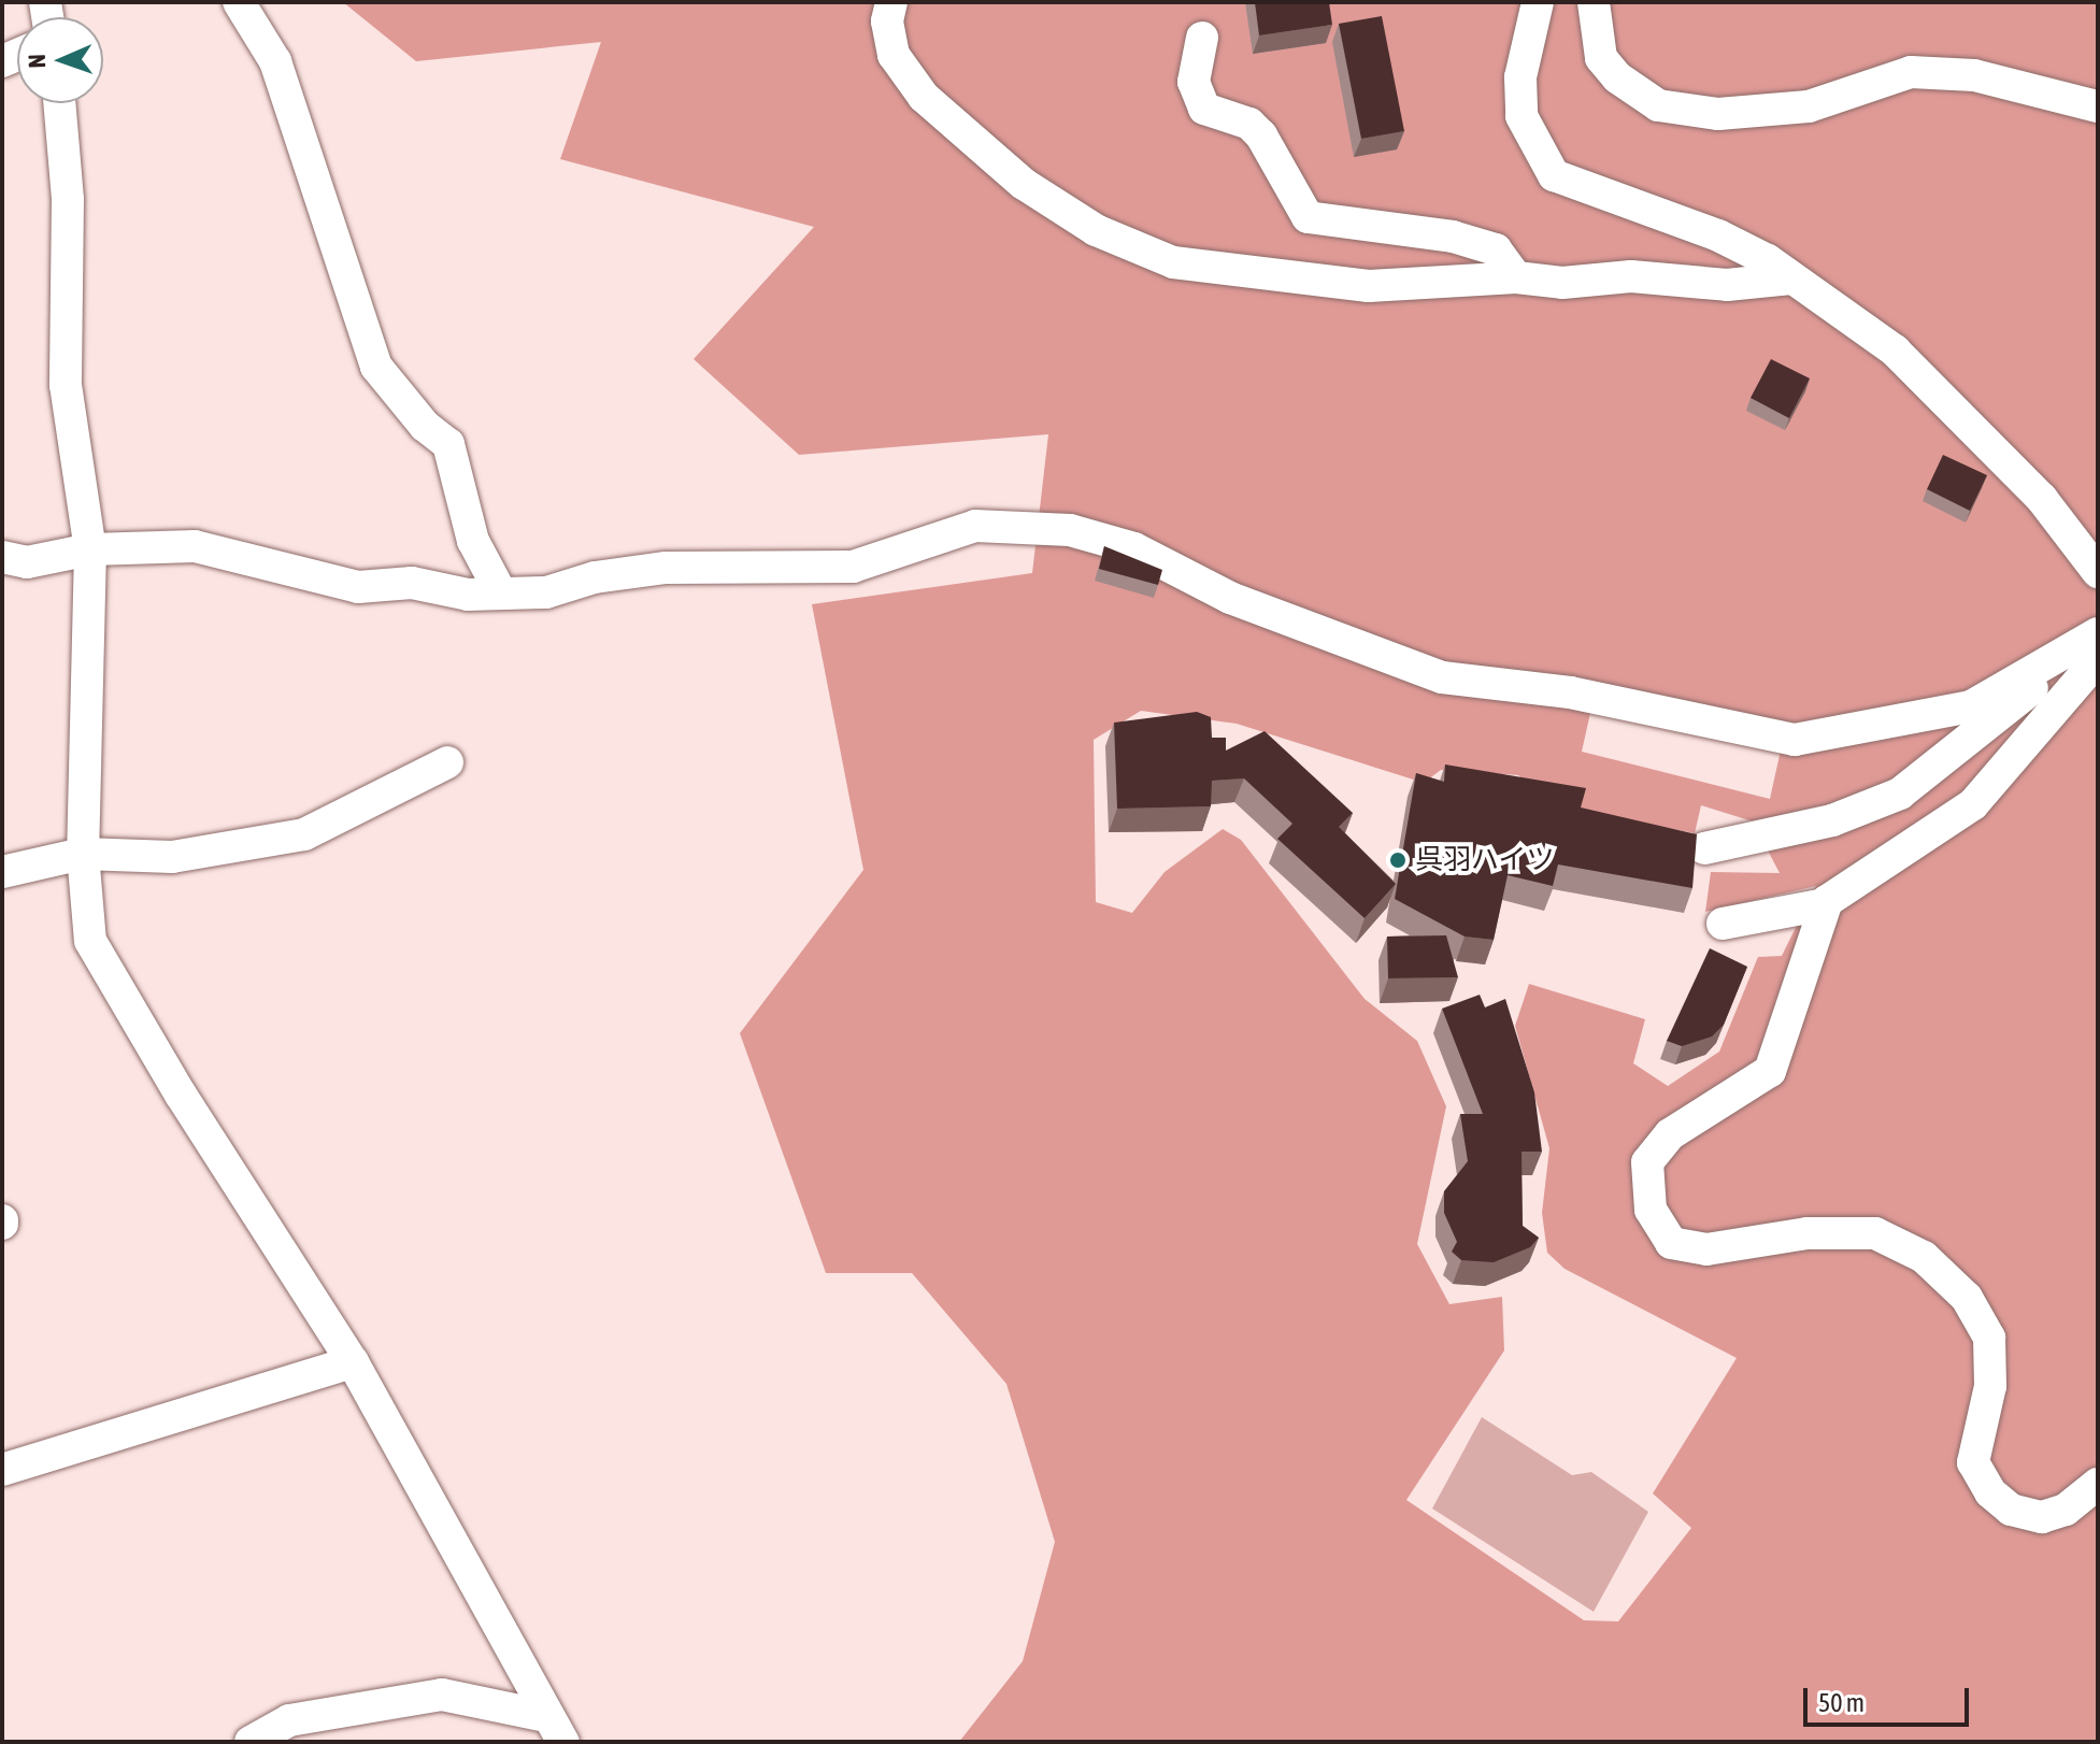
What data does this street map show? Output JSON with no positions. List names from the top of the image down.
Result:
{
  "places": ["呉羽ハイツ"],
  "scale_bar": "50 m",
  "north": "left"
}
